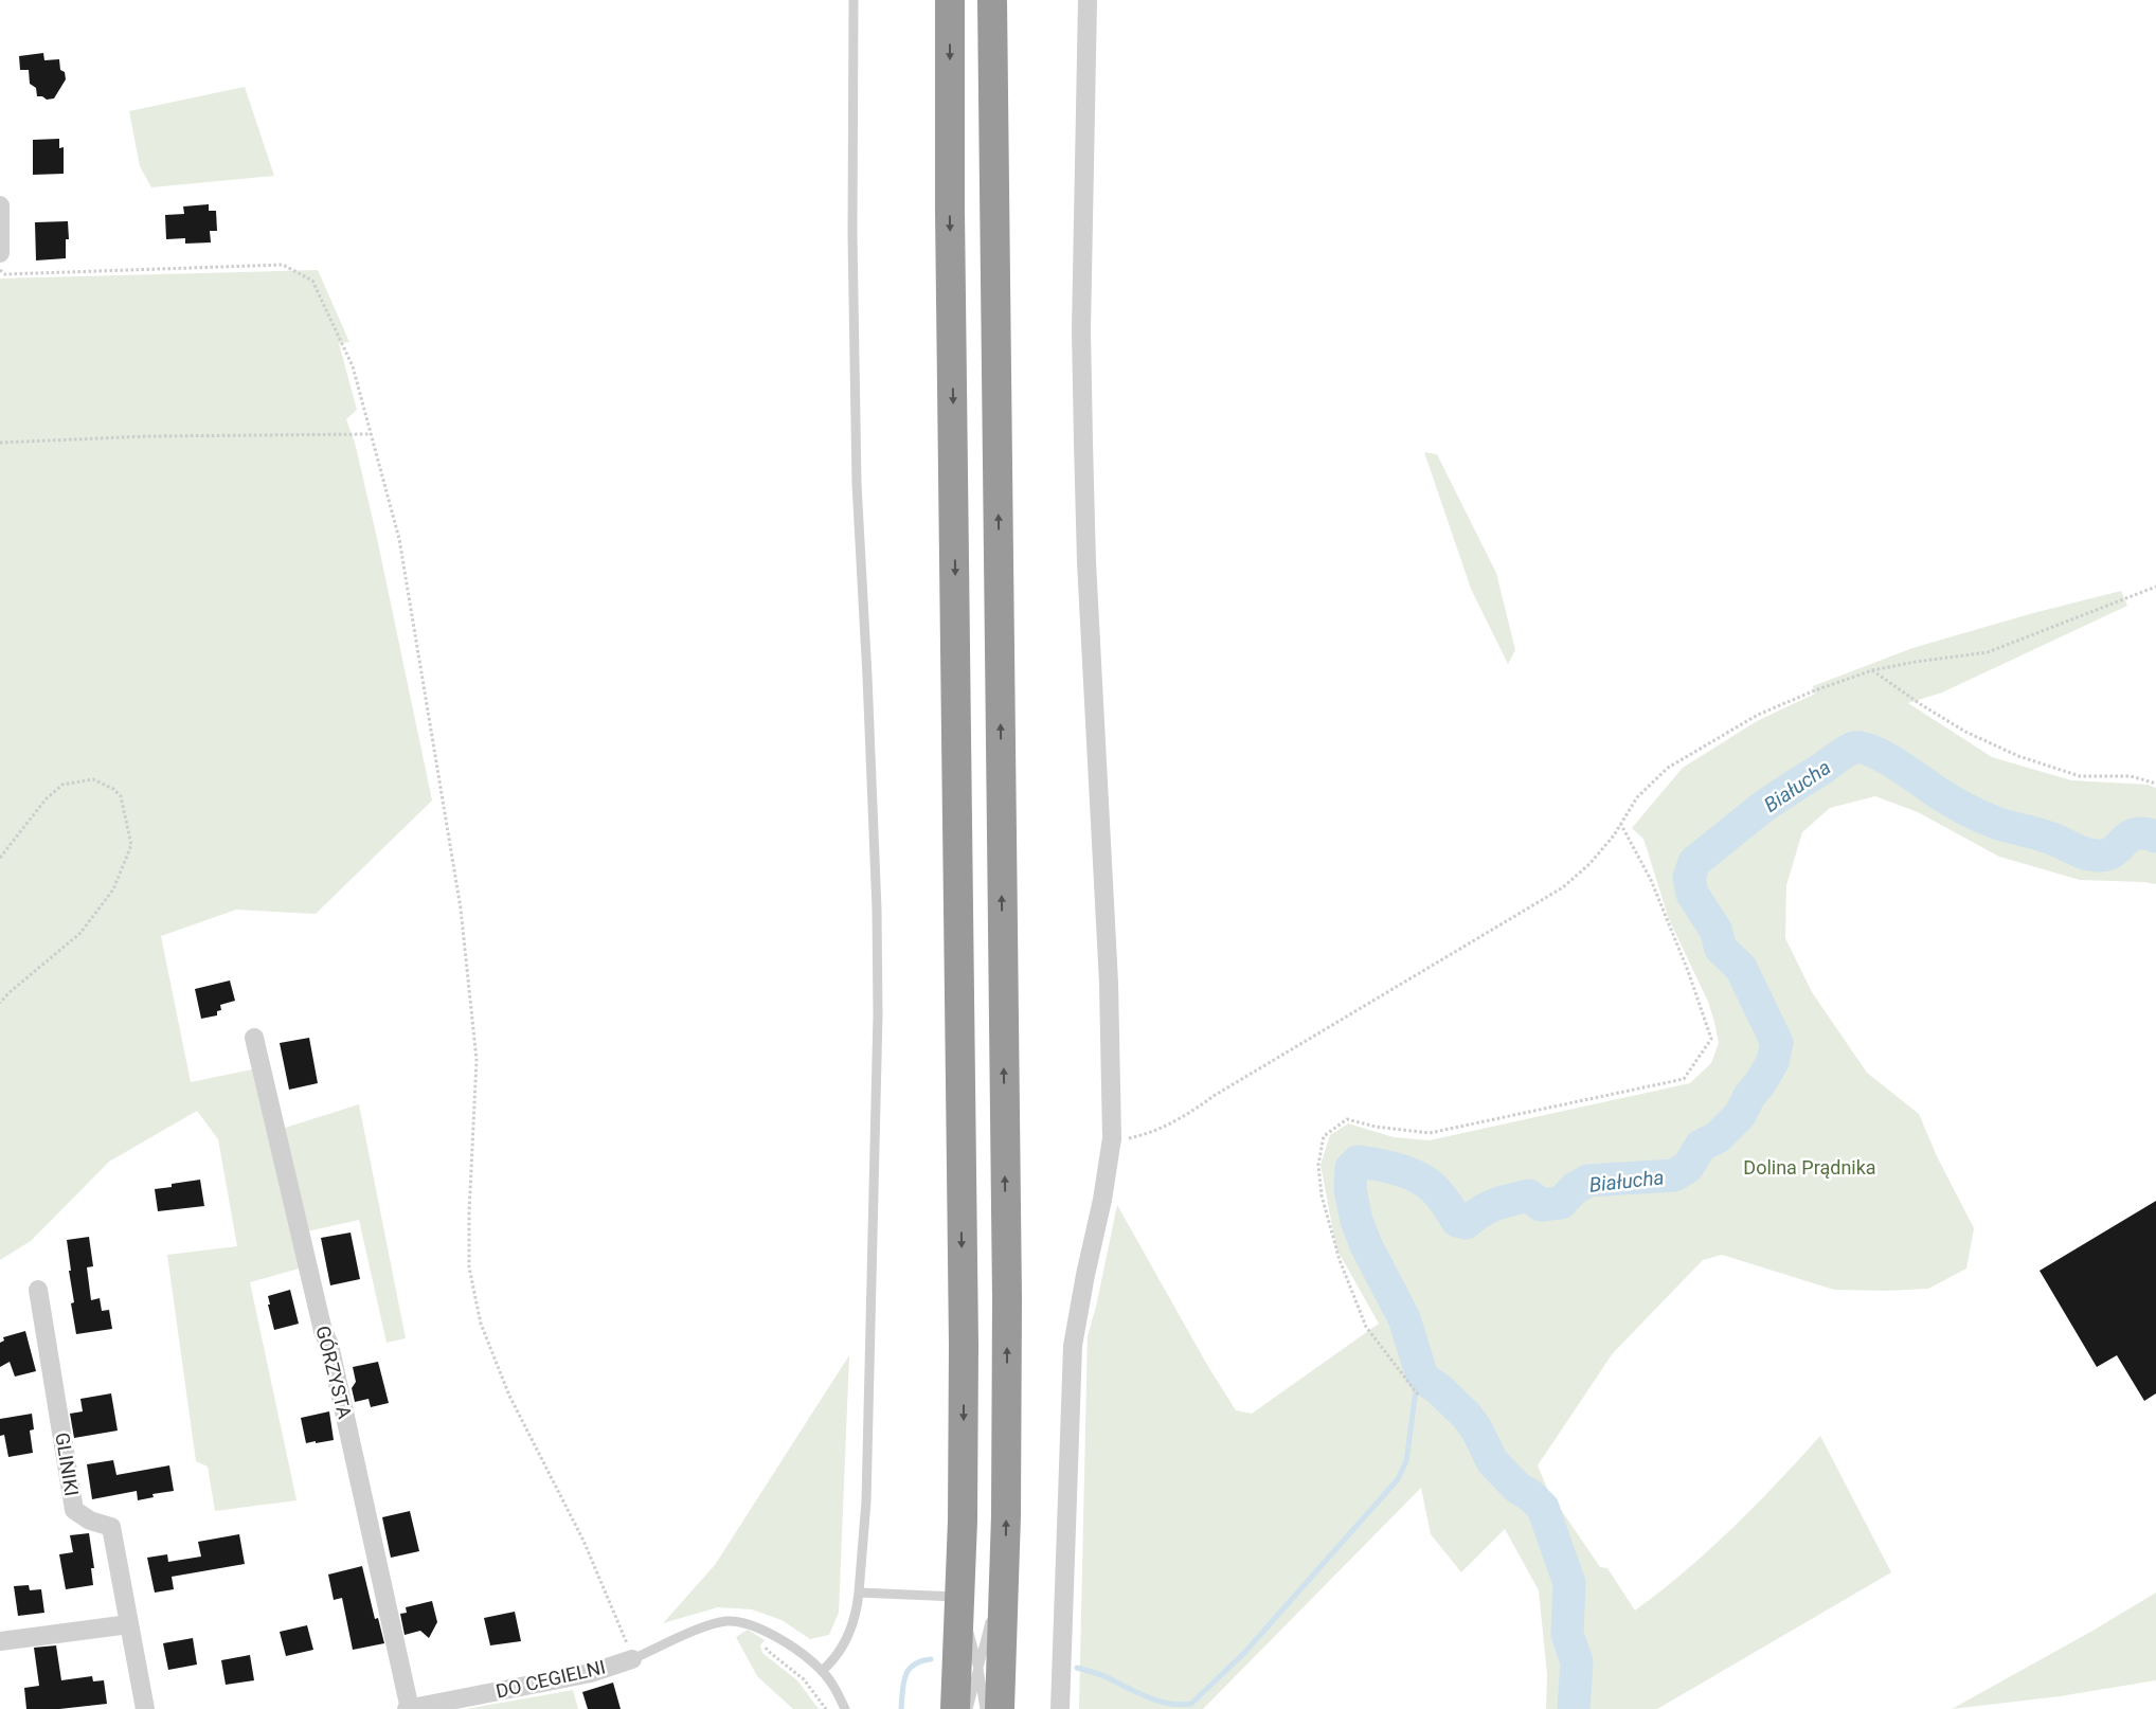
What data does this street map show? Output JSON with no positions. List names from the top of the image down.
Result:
{
  "streets": {
    "street": ["GÓRZYSTA", "GLINIKI", "DO CEGIELNI"]
  },
  "crossings": [
    ["GÓRZYSTA", "DO CEGIELNI"]
  ],
  "water": ["Białucha"],
  "parks": ["Dolina Prądnika"]
}
